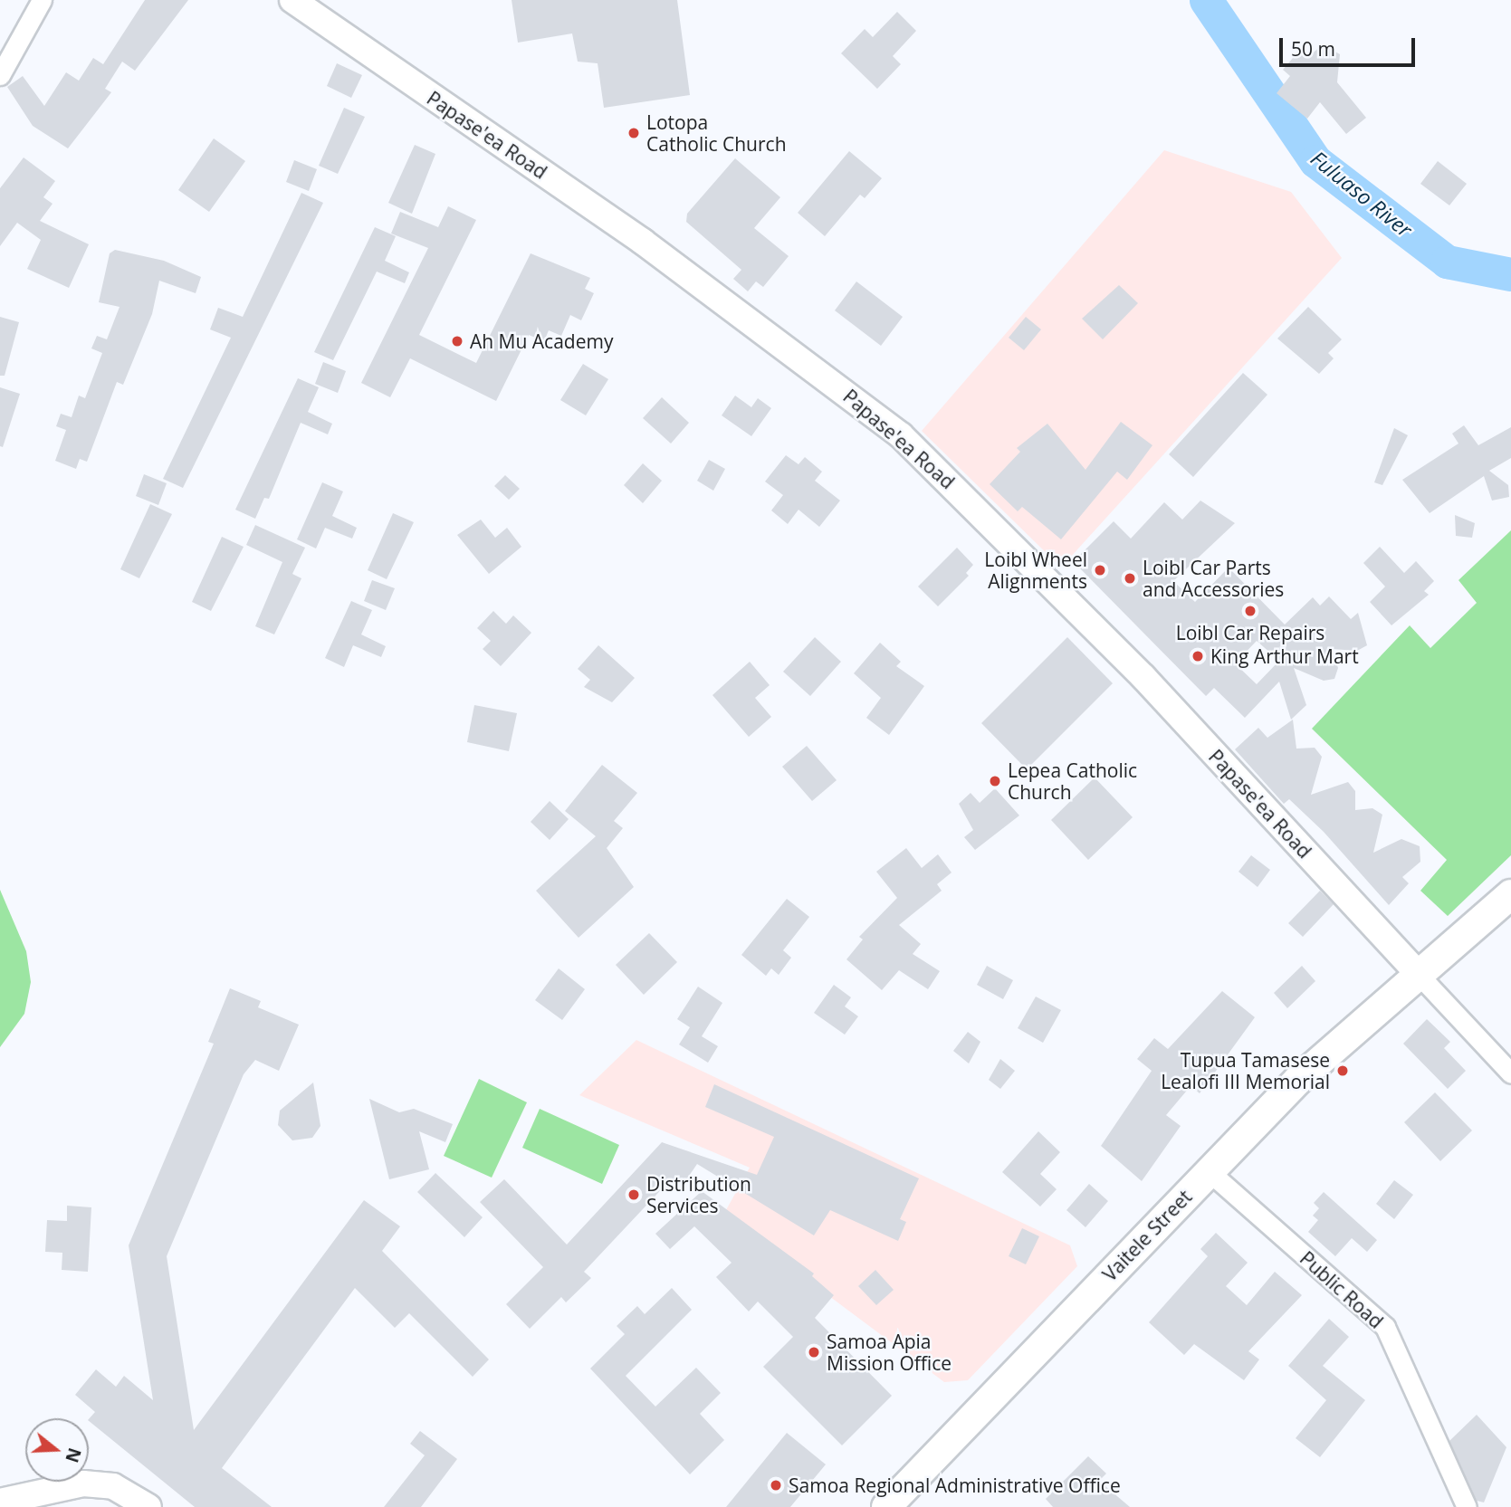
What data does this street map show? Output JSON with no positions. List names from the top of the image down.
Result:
{
  "streets": {
    "main road": ["Papase'ea Road", "Vaitele Street"],
    "street": ["Public Road"]
  },
  "crossings": [
    ["Papase'ea Road", "Vaitele Street"],
    ["Vaitele Street", "Public Road"]
  ],
  "water": ["Fuluaso River"],
  "places": [
    "Lotopa Catholic Church",
    "Ah Mu Academy",
    "Loibl Wheel Alignments",
    "Loibl Car Parts and Accessories",
    "Loibl Car Repairs",
    "King Arthur Mart",
    "Lepea Catholic Church",
    "Tupua Tamasese Lealofi III Memorial",
    "Distribution Services",
    "Samoa Apia Mission Office",
    "Samoa Regional Administrative Office"
  ],
  "scale_bar": "50 m",
  "north": "right"
}
